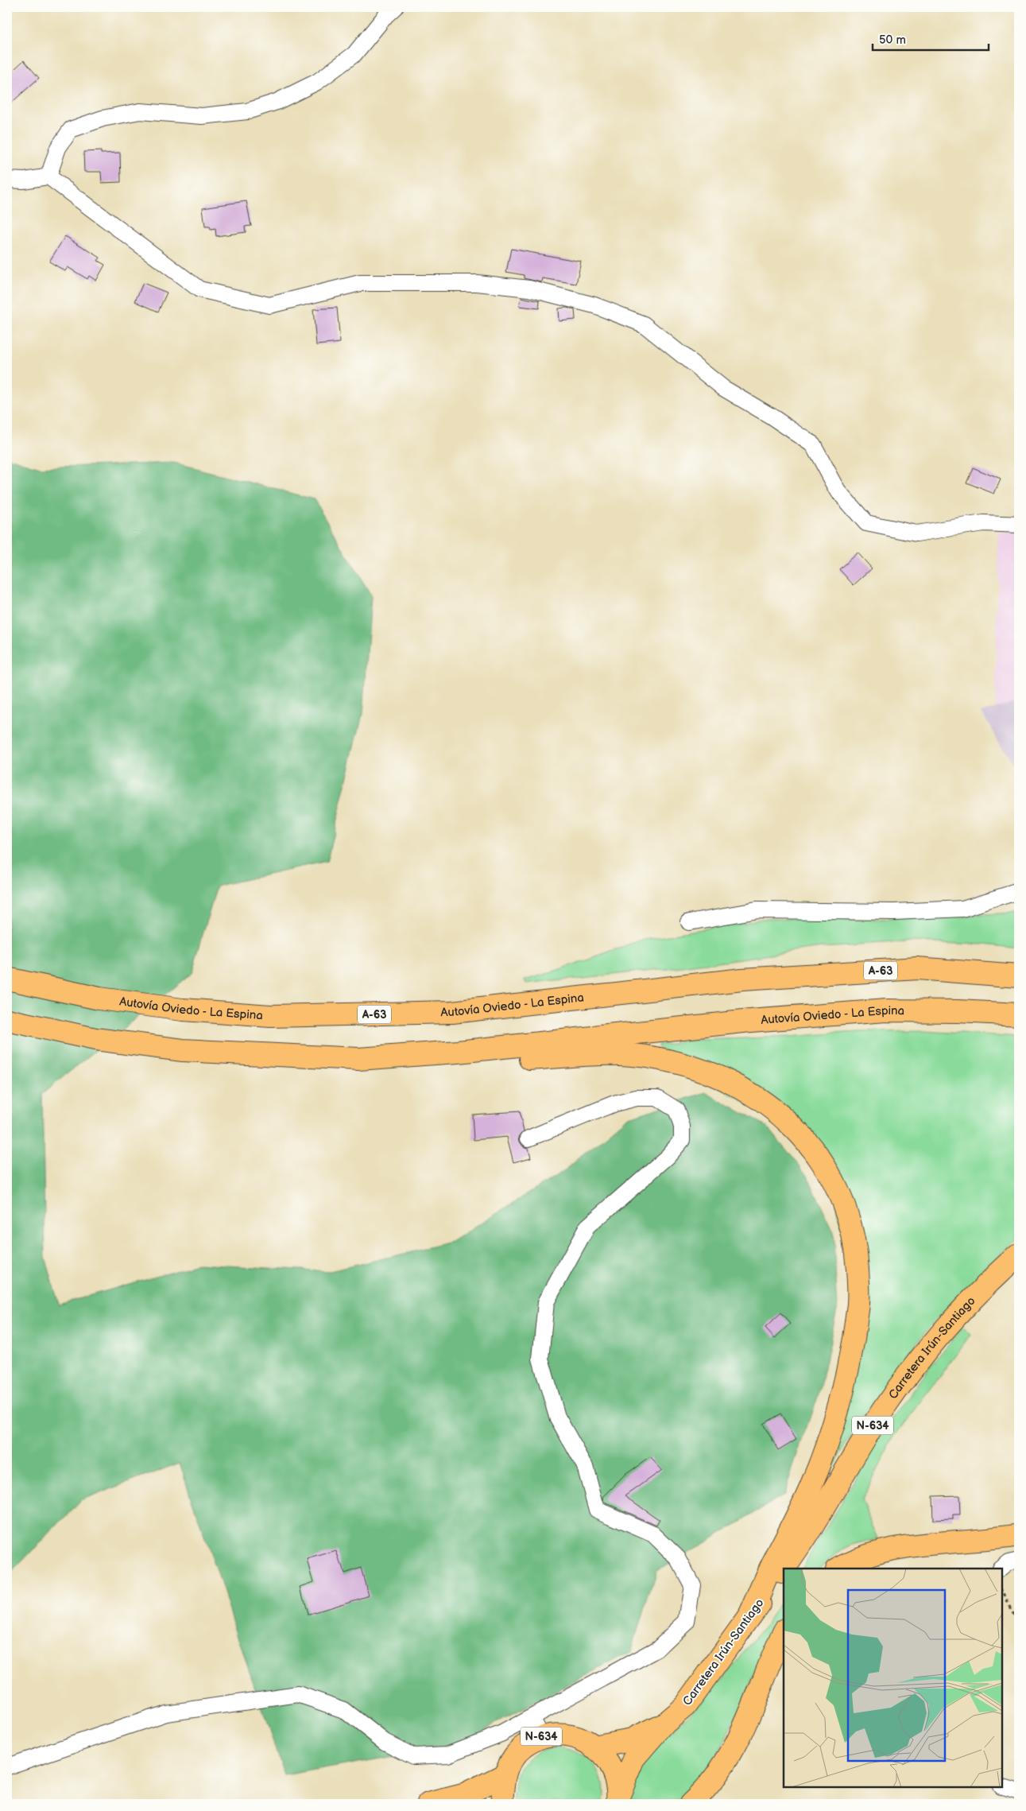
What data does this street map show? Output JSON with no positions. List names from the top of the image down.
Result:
{
  "streets": {
    "highway": [
      "A-63",
      "Autovía Oviedo - La Espina",
      "Carretera Irún-Santiago",
      "N-634"
    ]
  },
  "crossings": [
    ["Carretera Irún-Santiago", "N-634"]
  ],
  "scale_bar": "50 m"
}
